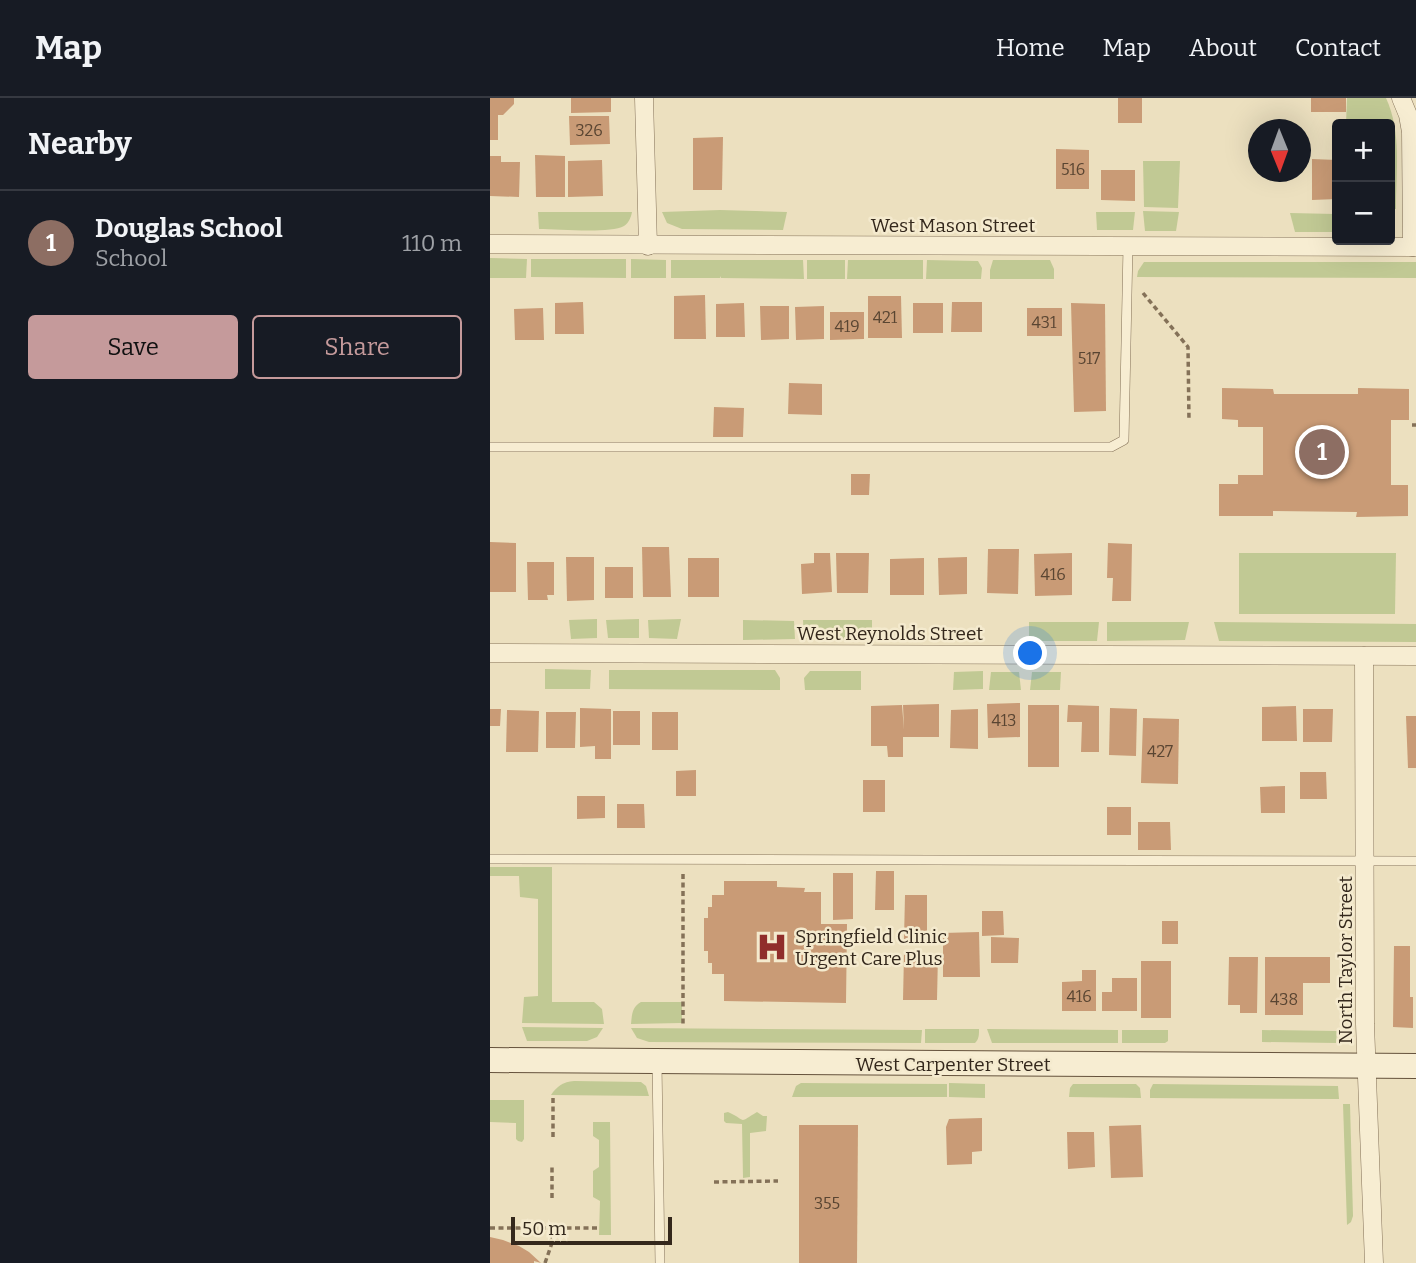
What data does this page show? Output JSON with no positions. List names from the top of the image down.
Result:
{
  "streets": {
    "street": [
      "West Mason Street",
      "West Reynolds Street",
      "North Taylor Street",
      "West Carpenter Street"
    ]
  },
  "crossings": [
    ["West Reynolds Street", "North Taylor Street"],
    ["North Taylor Street", "West Carpenter Street"]
  ],
  "places": {
    "hospital": ["Springfield Clinic Urgent Care Plus"]
  },
  "house_numbers": [
    "326",
    "516",
    "421",
    "431",
    "419",
    "517",
    "416",
    "413",
    "427",
    "416",
    "438",
    "355"
  ],
  "scale_bar": "50 m",
  "north": "bottom",
  "page": {
    "header": "Map",
    "nav": [
      "Home",
      "Map",
      "About",
      "Contact"
    ],
    "heading": "Nearby",
    "map_buttons": ["+", "−"],
    "list": [
      {
        "mark": "1",
        "name": "Douglas School",
        "note": "School",
        "value": "110 m"
      }
    ],
    "buttons": ["Save", "Share"],
    "pins": "1",
    "scale": "50 m"
  }
}
